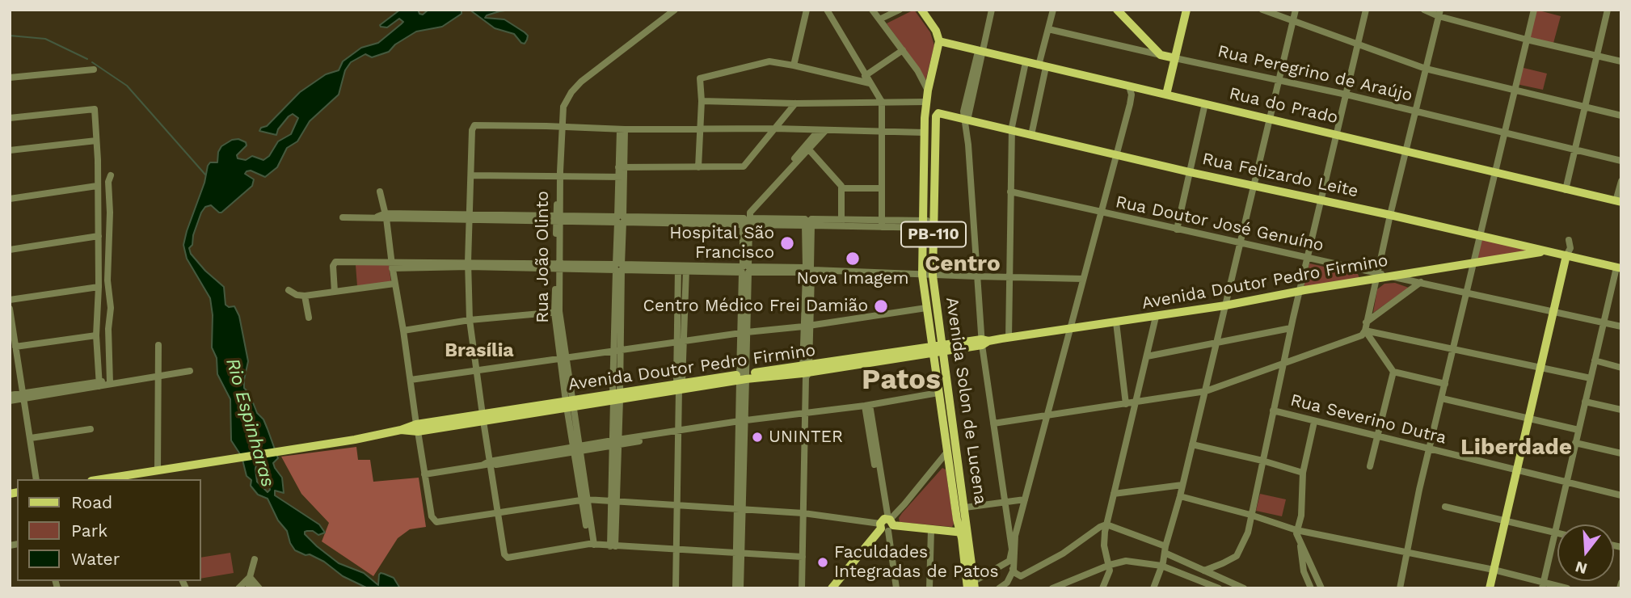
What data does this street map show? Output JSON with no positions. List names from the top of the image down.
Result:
{
  "streets": {
    "main road": [
      "Rua Peregrino de Araújo",
      "Rua do Prado",
      "Rua Felizardo Leite",
      "PB-110",
      "Avenida Doutor Pedro Firmino",
      "Avenida Solon de Lucena"
    ],
    "street": ["Rua Doutor José Genuíno", "Rua João Olinto", "Rua Severino Dutra"]
  },
  "crossings": [
    ["Rua do Prado", "PB-110"],
    ["Rua Felizardo Leite", "Avenida Doutor Pedro Firmino"],
    ["Rua Felizardo Leite", "Avenida Solon de Lucena"],
    ["Rua Doutor José Genuíno", "Avenida Doutor Pedro Firmino"],
    ["PB-110", "Avenida Solon de Lucena"],
    ["Rua João Olinto", "Avenida Doutor Pedro Firmino"],
    ["Avenida Doutor Pedro Firmino", "Avenida Solon de Lucena"]
  ],
  "districts": [
    "Centro",
    "Brasília",
    "Patos",
    "Liberdade"
  ],
  "water": ["Rio Espinharas"],
  "places": [
    "Hospital São Francisco",
    "Nova Imagem",
    "Centro Médico Frei Damião",
    "UNINTER",
    "Faculdades Integradas de Patos"
  ],
  "legend": ["Road", "Park", "Water"],
  "north": "bottom"
}
